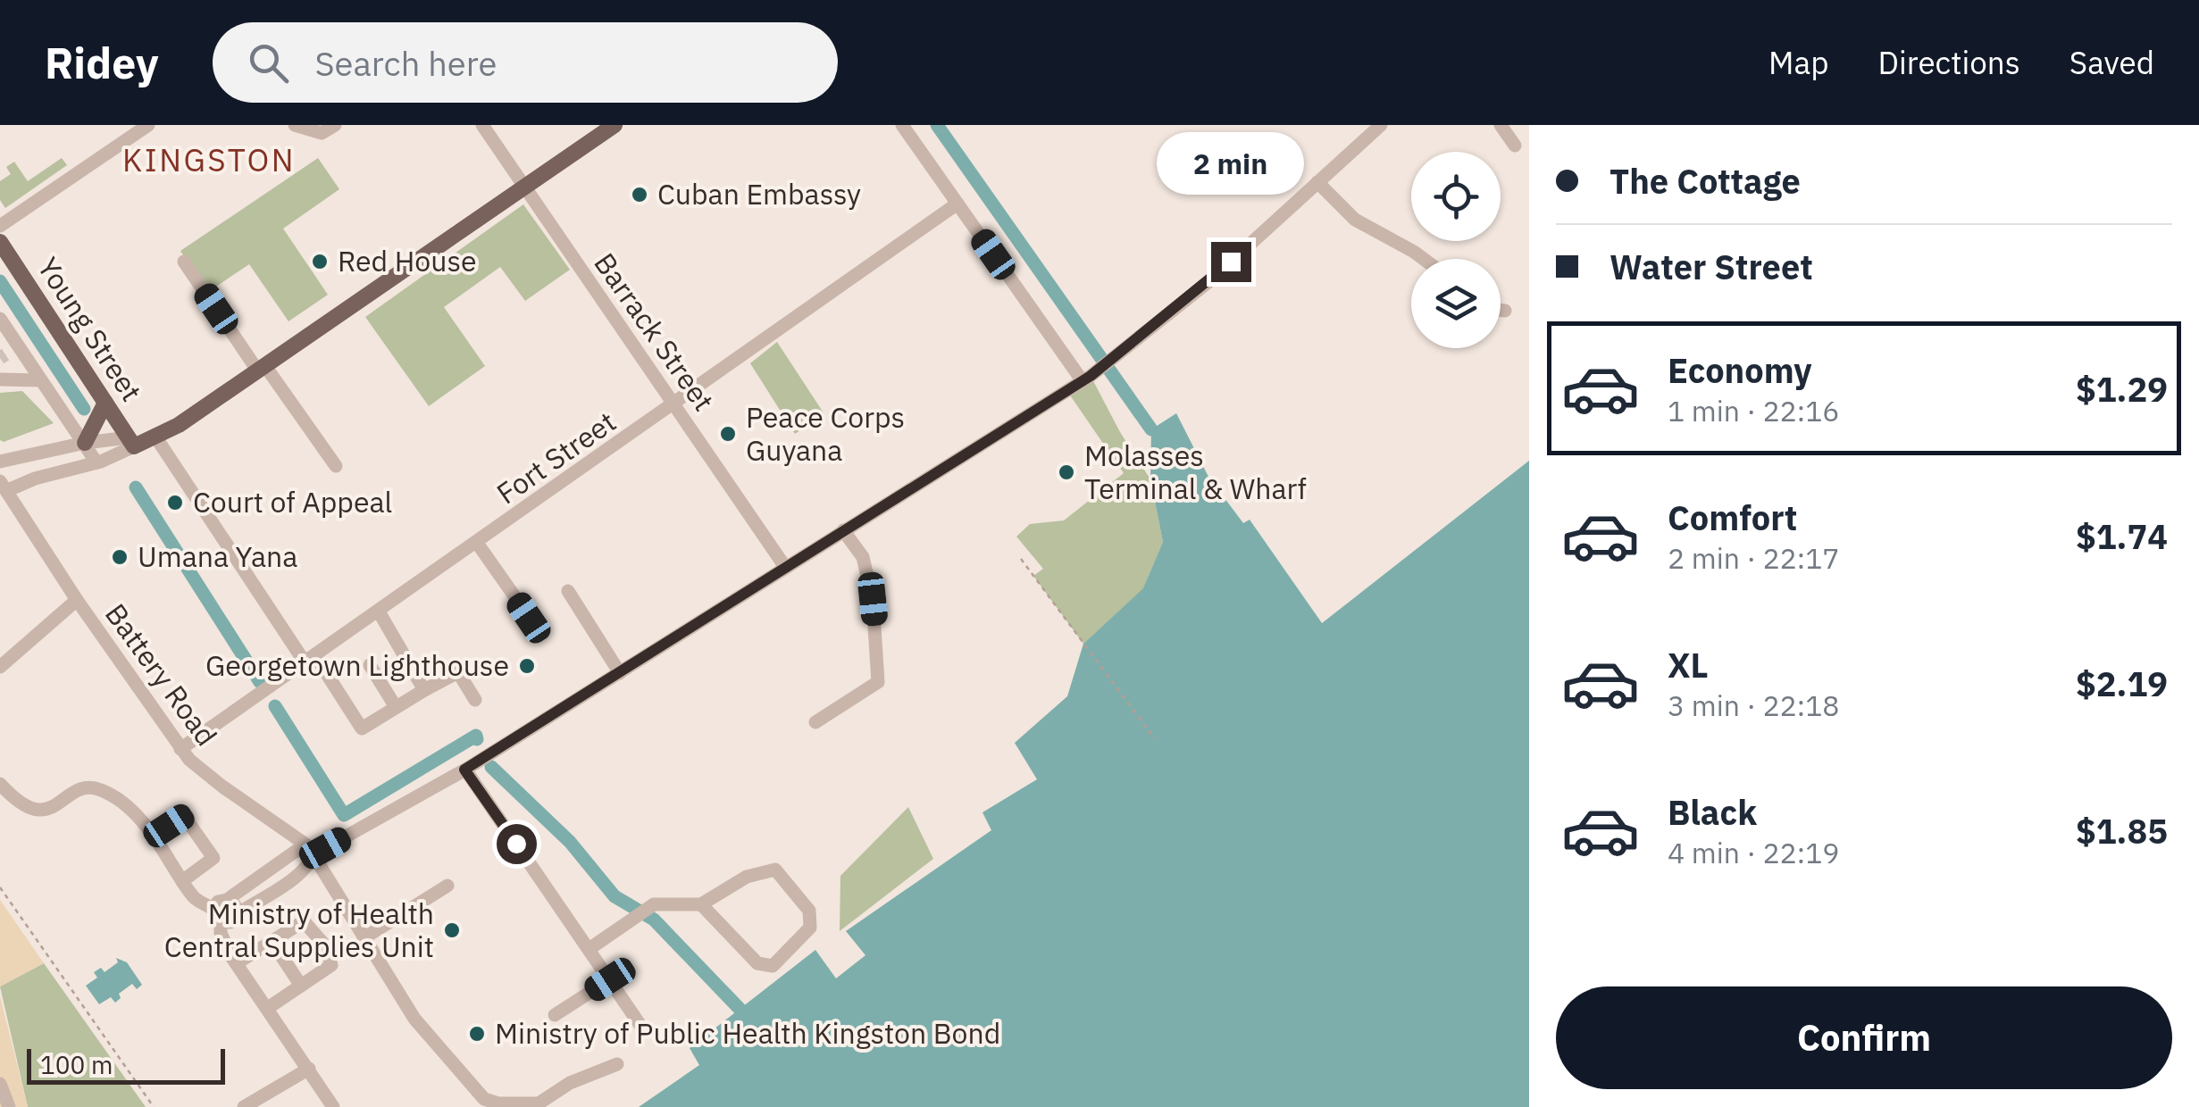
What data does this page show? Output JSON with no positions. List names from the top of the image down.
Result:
{
  "streets": {
    "main road": ["Young Street"],
    "street": ["Barrack Street", "Fort Street", "Battery Road"]
  },
  "crossings": [
    ["Barrack Street", "Fort Street"],
    ["Fort Street", "Battery Road"]
  ],
  "districts": ["KINGSTON"],
  "places": [
    "Cuban Embassy",
    "Red House",
    "Peace Corps Guyana",
    "Molasses Terminal & Wharf",
    "Court of Appeal",
    "Umana Yana",
    "Georgetown Lighthouse",
    "Ministry of Health Central Supplies Unit",
    "Ministry of Public Health Kingston Bond"
  ],
  "scale_bar": "100 m",
  "page": {
    "header": "Ridey",
    "search": "Search here",
    "nav": ["Map", "Directions", "Saved"],
    "banner": ["The Cottage", "Water Street"],
    "bubble": "2 min",
    "list": [
      {
        "name": "Economy",
        "note": "1 min · 22:16",
        "value": "$1.29"
      },
      {
        "name": "Comfort",
        "note": "2 min · 22:17",
        "value": "$1.74"
      },
      {
        "name": "XL",
        "note": "3 min · 22:18",
        "value": "$2.19"
      },
      {
        "name": "Black",
        "note": "4 min · 22:19",
        "value": "$1.85"
      }
    ],
    "buttons": "Confirm",
    "scale": "100 m"
  }
}
